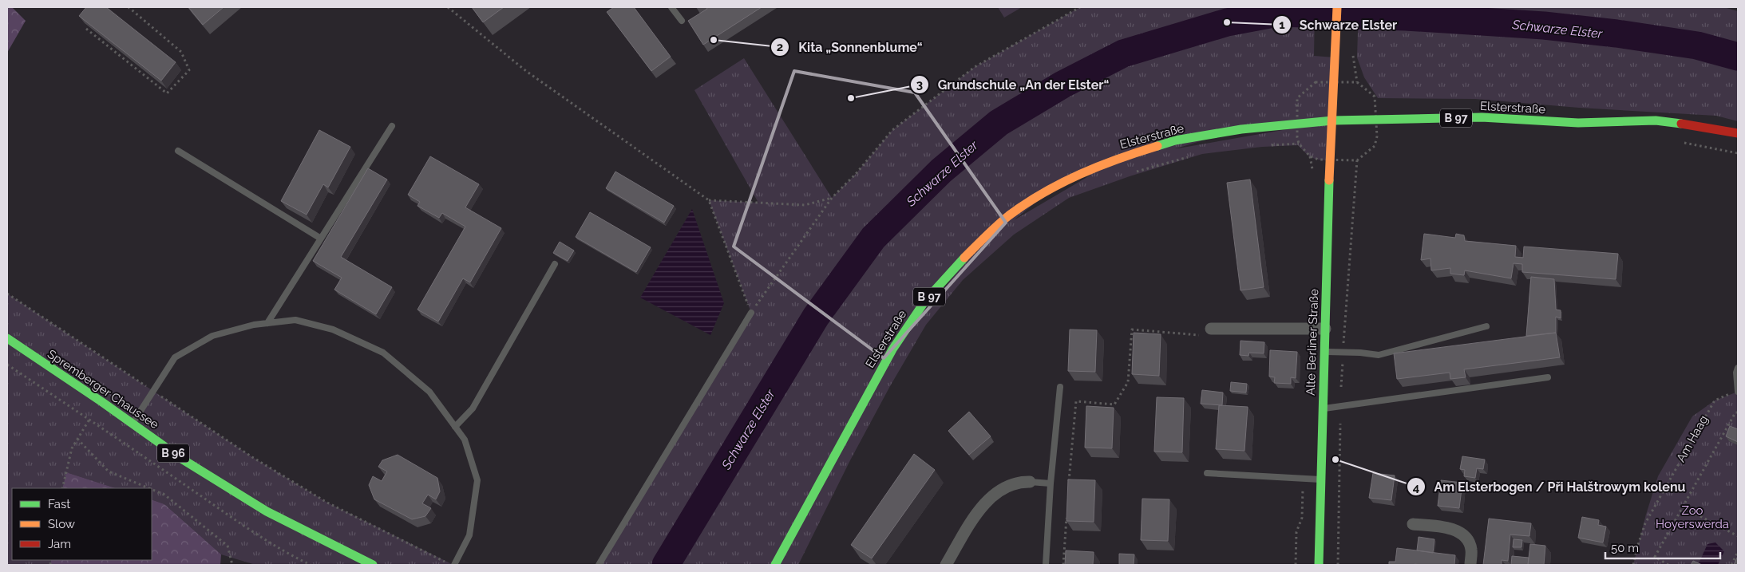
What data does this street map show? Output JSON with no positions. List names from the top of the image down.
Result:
{
  "streets": {
    "main road": [
      "Elsterstraße",
      "B 97",
      "Alte Berliner Straße",
      "Spremberger Chaussee",
      "B 96"
    ],
    "path": ["Am Haag"]
  },
  "crossings": [
    ["Elsterstraße", "Alte Berliner Straße"]
  ],
  "water": ["Schwarze Elster"],
  "parks": ["Zoo Hoyerswerda"],
  "places": [
    "Schwarze Elster",
    "Kita „Sonnenblume“",
    "Grundschule „An der Elster“",
    "Am Elsterbogen / Při Halštrowym kolenu"
  ],
  "legend": ["Fast", "Slow", "Jam"],
  "scale_bar": "50 m"
}
